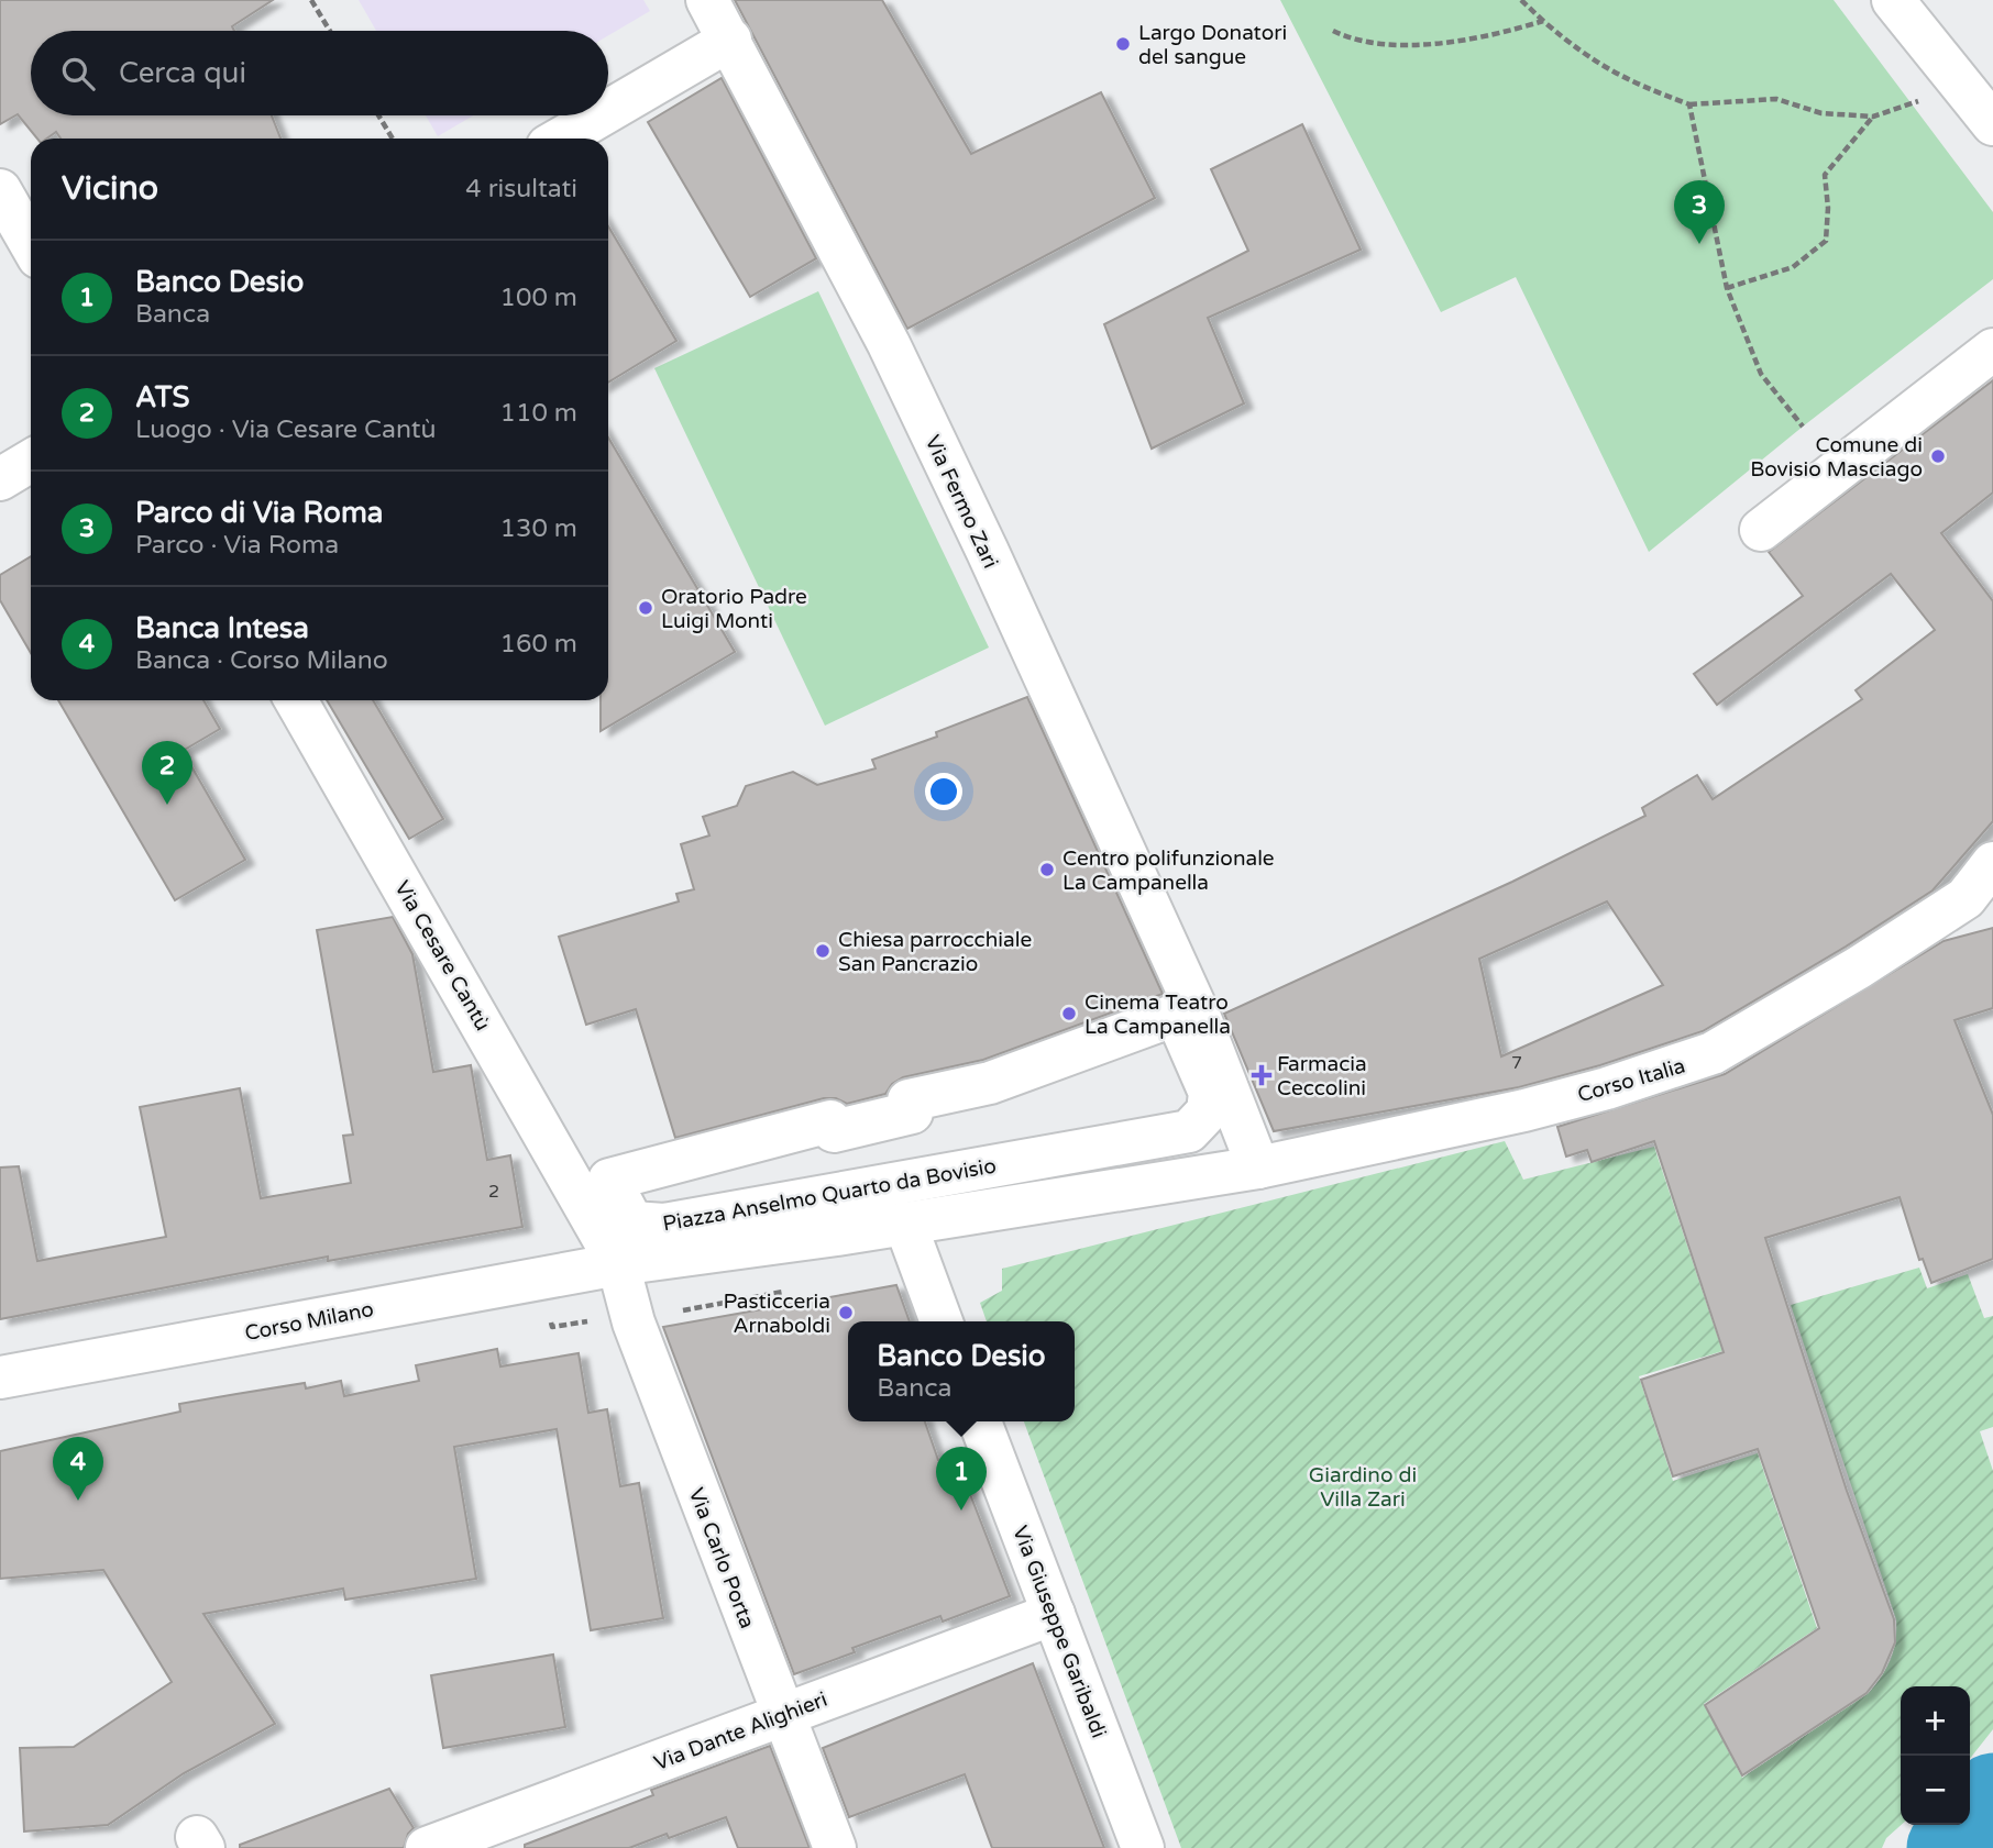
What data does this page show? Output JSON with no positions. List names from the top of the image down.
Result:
{
  "streets": {
    "street": [
      "Via Fermo Zari",
      "Via Cesare Cantù",
      "Corso Italia",
      "Piazza Anselmo Quarto da Bovisio",
      "Corso Milano",
      "Via Carlo Porta",
      "Via Giuseppe Garibaldi",
      "Via Dante Alighieri"
    ]
  },
  "crossings": [
    ["Via Fermo Zari", "Piazza Anselmo Quarto da Bovisio"],
    ["Via Cesare Cantù", "Piazza Anselmo Quarto da Bovisio"],
    ["Via Cesare Cantù", "Corso Milano"],
    ["Via Cesare Cantù", "Via Carlo Porta"],
    ["Corso Italia", "Piazza Anselmo Quarto da Bovisio"],
    ["Piazza Anselmo Quarto da Bovisio", "Corso Milano"],
    ["Piazza Anselmo Quarto da Bovisio", "Via Carlo Porta"],
    ["Corso Milano", "Via Carlo Porta"],
    ["Via Carlo Porta", "Via Dante Alighieri"],
    ["Via Giuseppe Garibaldi", "Via Dante Alighieri"]
  ],
  "parks": ["Giardino di Villa Zari"],
  "places": {
    "other": [
      "Largo Donatori del sangue",
      "Comune di Bovisio Masciago",
      "Oratorio Padre Luigi Monti",
      "Centro polifunzionale La Campanella",
      "Chiesa parrocchiale San Pancrazio",
      "Cinema Teatro La Campanella",
      "Pasticceria Arnaboldi"
    ],
    "health": ["Farmacia Ceccolini"]
  },
  "house_numbers": ["7", "2"],
  "page": {
    "search": "Cerca qui",
    "heading": ["Vicino", "4 risultati"],
    "pins": [
      "3",
      "2",
      "4",
      "1"
    ],
    "list": [
      {
        "mark": "1",
        "name": "Banco Desio",
        "note": "Banca",
        "value": "100 m"
      },
      {
        "mark": "2",
        "name": "ATS",
        "note": "Luogo · Via Cesare Cantù",
        "value": "110 m"
      },
      {
        "mark": "3",
        "name": "Parco di Via Roma",
        "note": "Parco · Via Roma",
        "value": "130 m"
      },
      {
        "mark": "4",
        "name": "Banca Intesa",
        "note": "Banca · Corso Milano",
        "value": "160 m"
      }
    ],
    "popup": ["Banco Desio", "Banca"],
    "map_buttons": ["+", "−"]
  }
}
